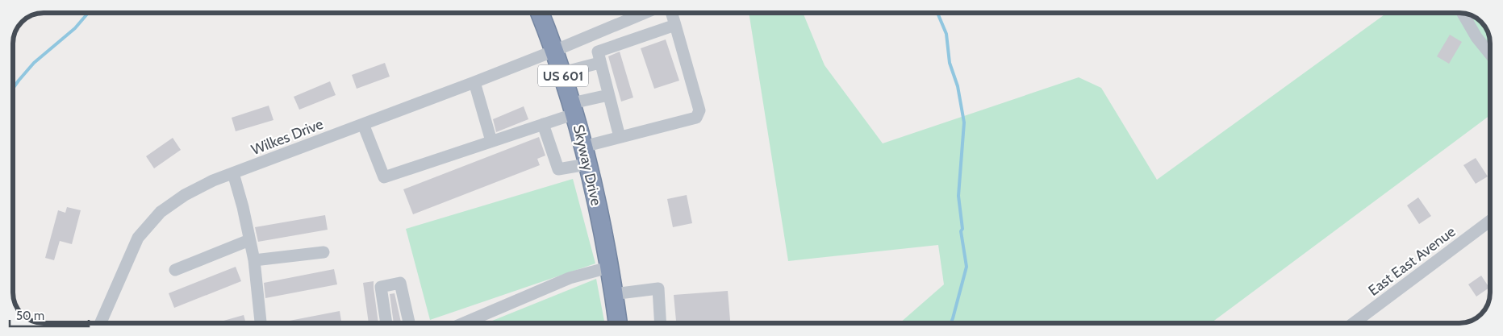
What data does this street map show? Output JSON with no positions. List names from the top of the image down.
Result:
{
  "streets": {
    "highway": ["US 601", "Skyway Drive"],
    "street": ["Wilkes Drive", "East East Avenue"]
  },
  "crossings": [
    ["Wilkes Drive", "Skyway Drive"]
  ],
  "scale_bar": "50 m"
}
